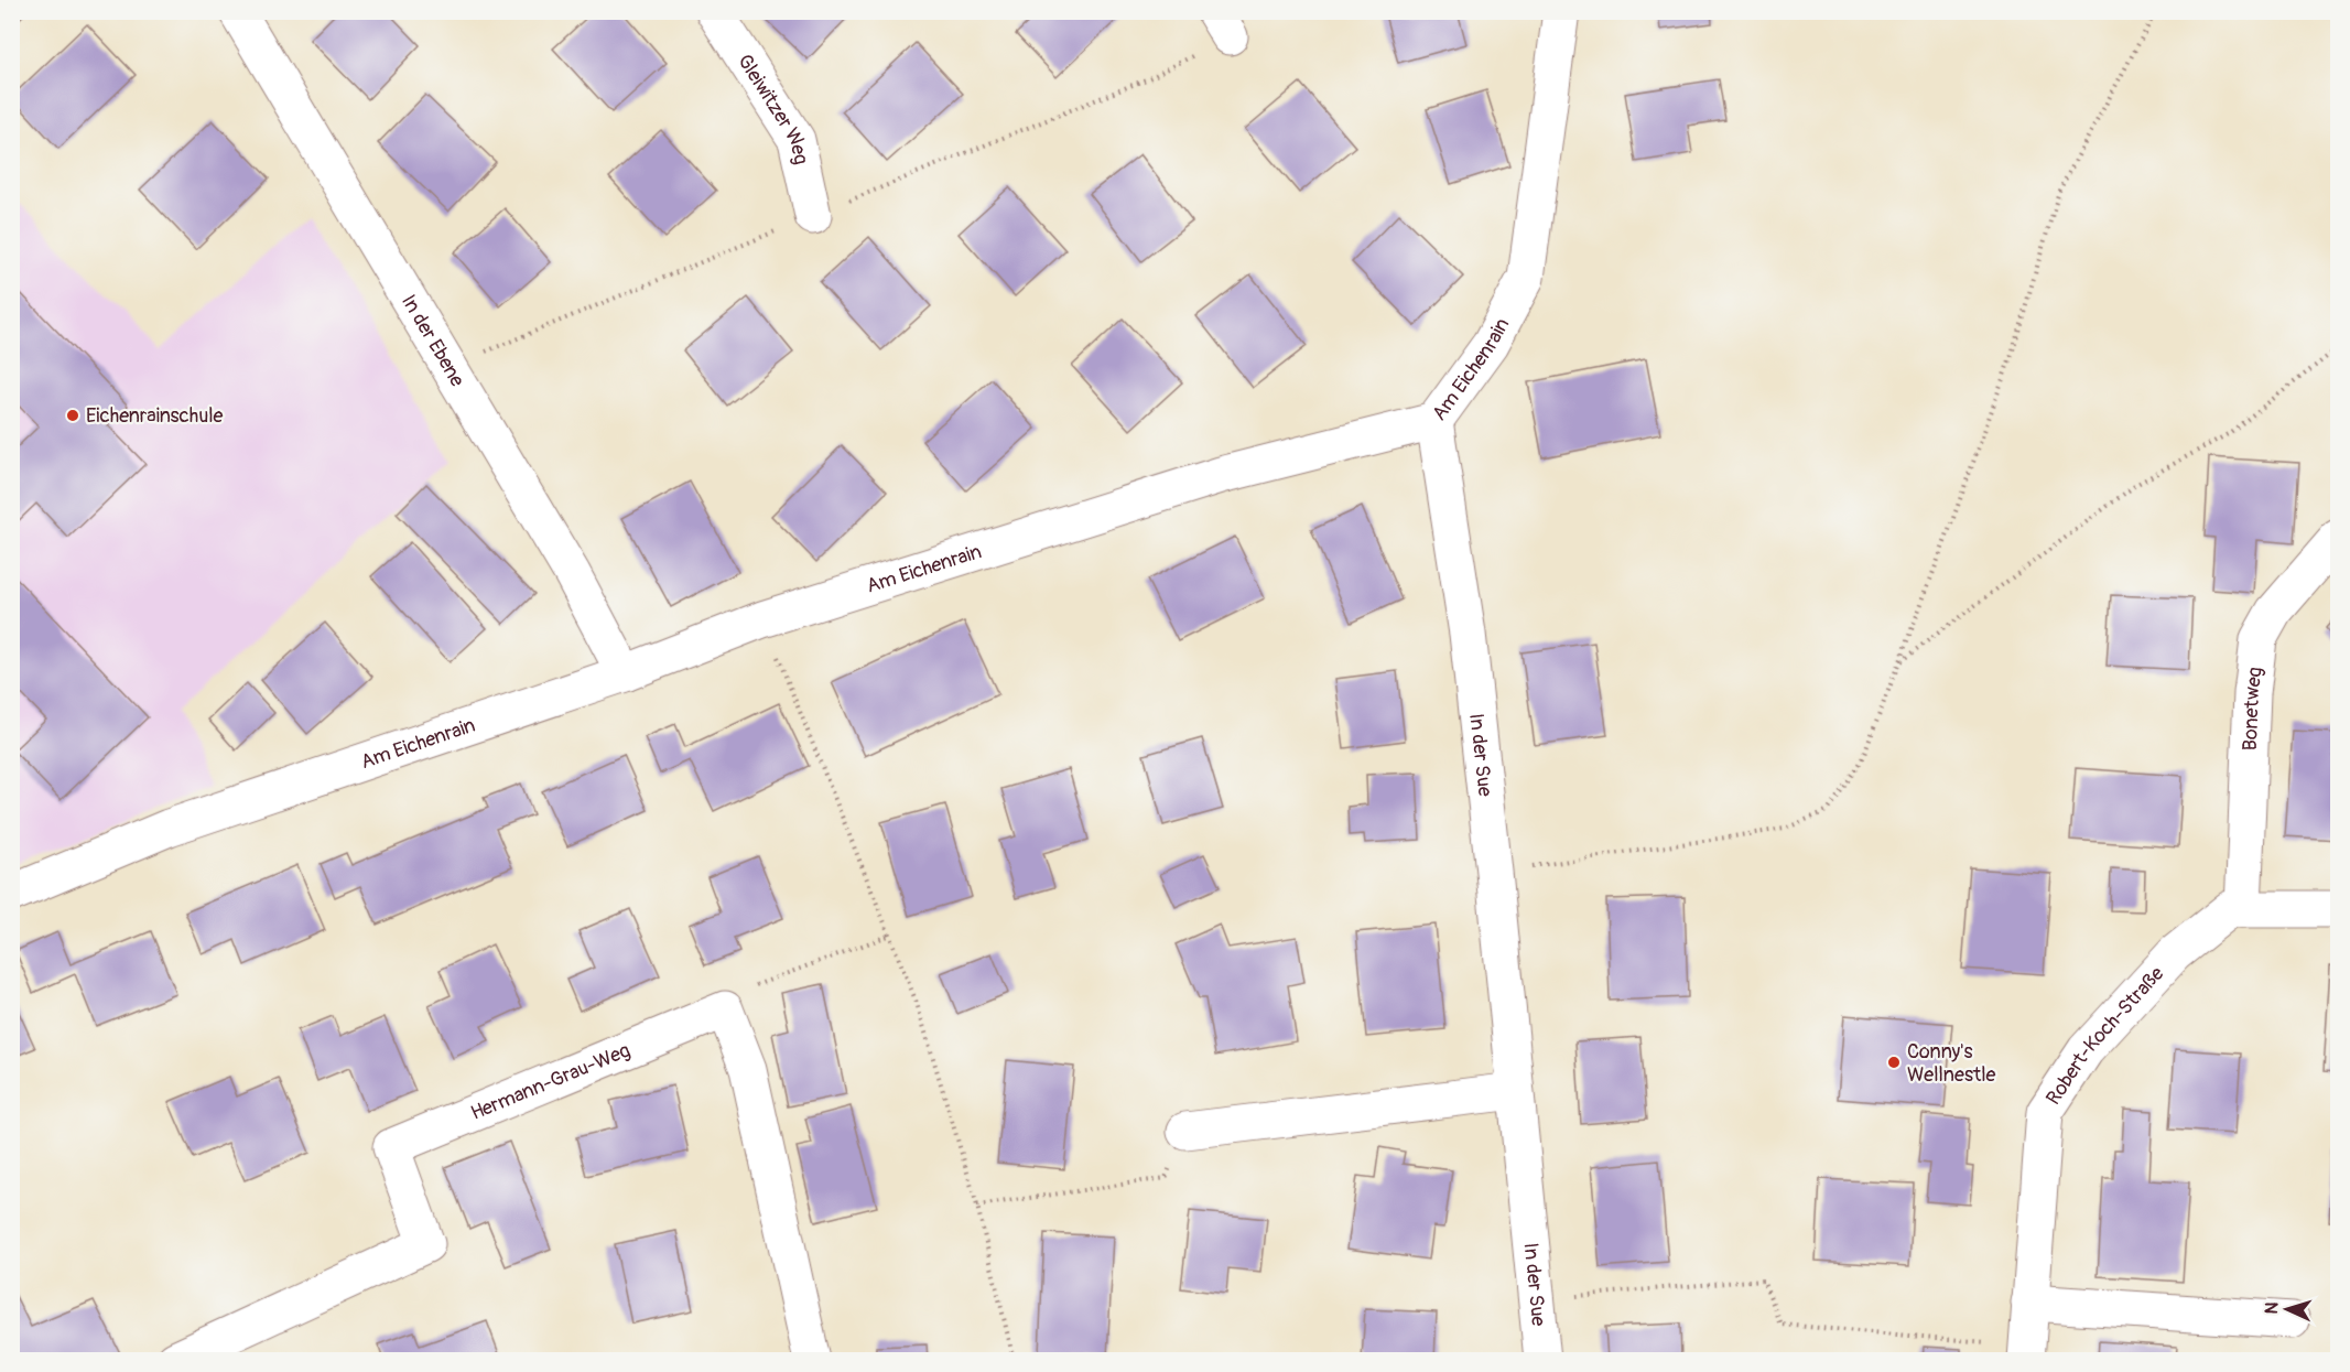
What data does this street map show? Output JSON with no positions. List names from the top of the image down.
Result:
{
  "streets": {
    "street": [
      "Gleiwitzer Weg",
      "In der Ebene",
      "Am Eichenrain",
      "Bonetweg",
      "In der Sue",
      "Robert-Koch-Straße",
      "Hermann-Grau-Weg"
    ]
  },
  "crossings": [
    ["In der Ebene", "Am Eichenrain"],
    ["Am Eichenrain", "In der Sue"],
    ["Bonetweg", "Robert-Koch-Straße"]
  ],
  "places": ["Eichenrainschule", "Conny's Wellnestle"],
  "north": "left"
}
